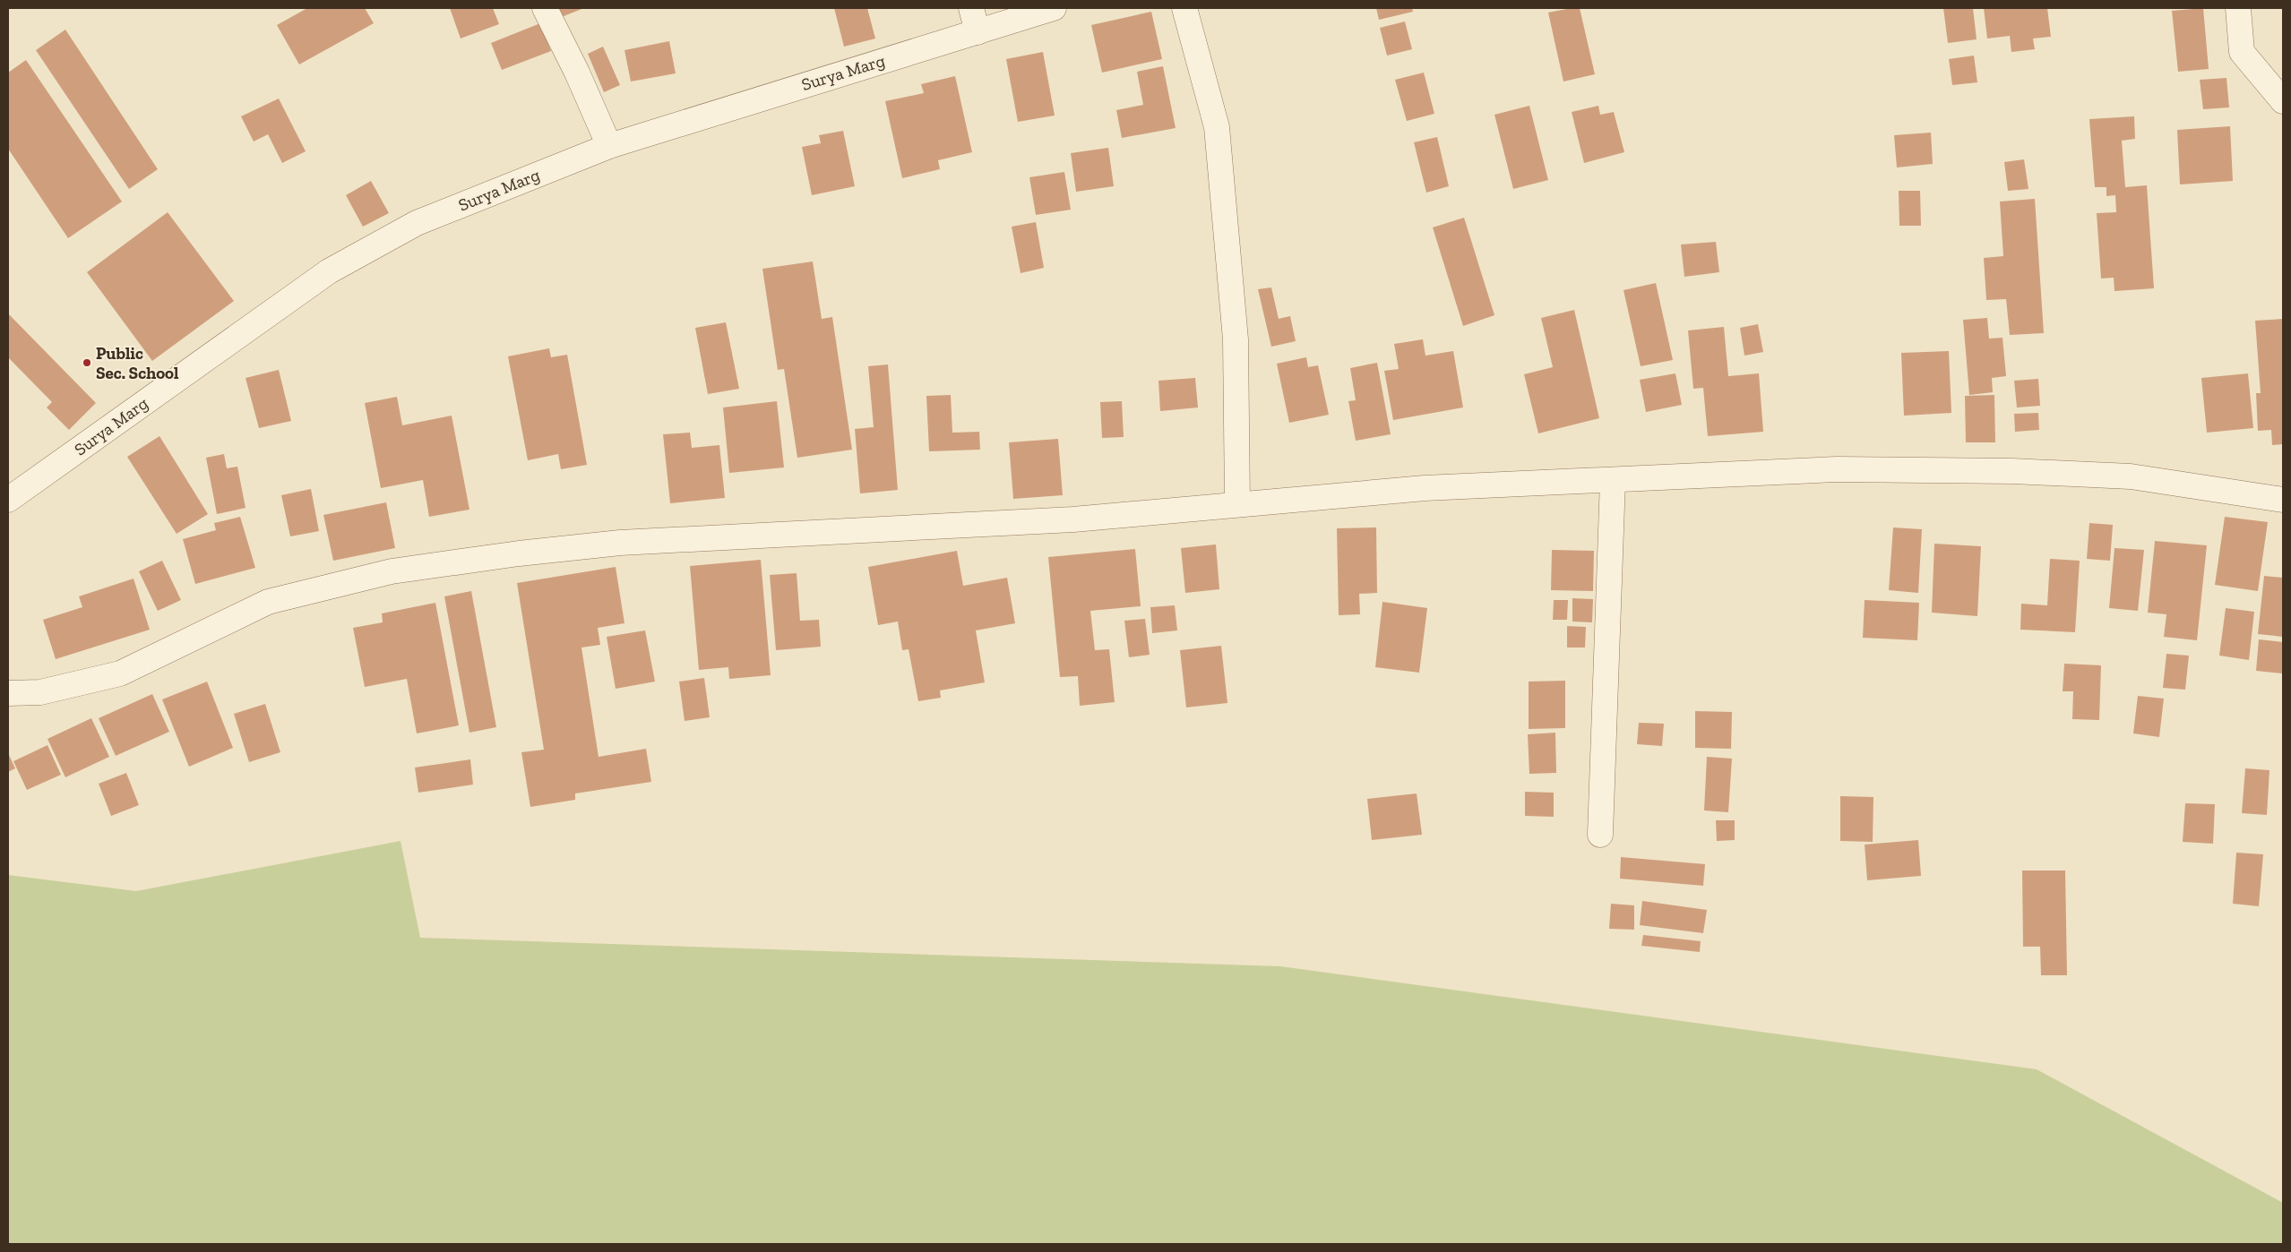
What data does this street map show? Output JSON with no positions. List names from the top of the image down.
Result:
{
  "streets": {
    "street": ["Surya Marg"]
  },
  "places": ["Public Sec. School"]
}
